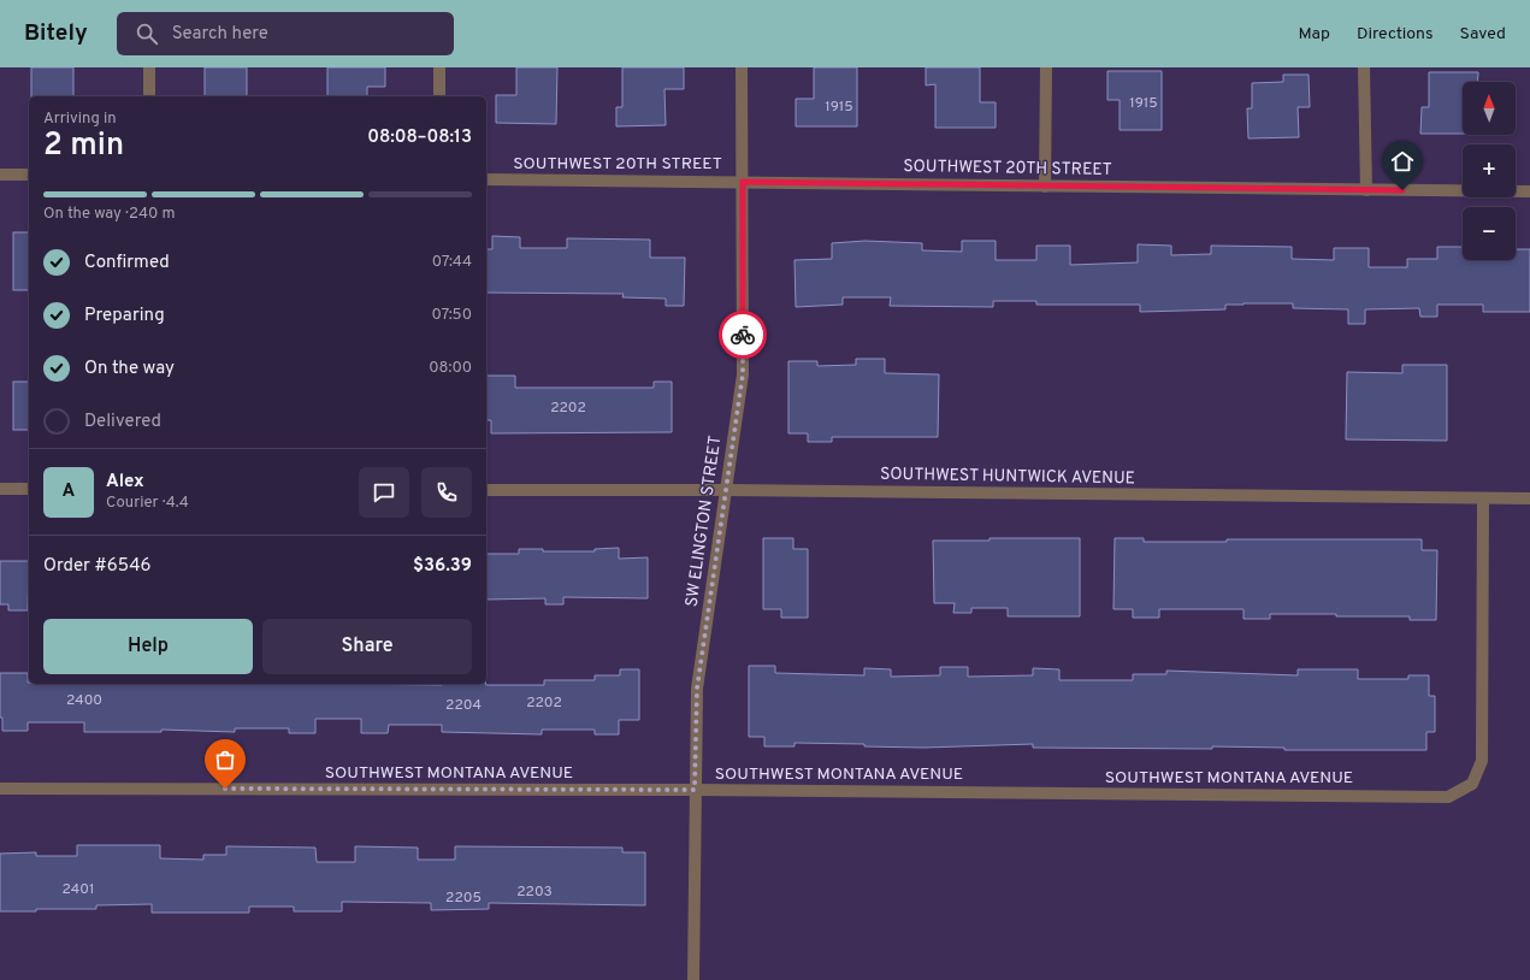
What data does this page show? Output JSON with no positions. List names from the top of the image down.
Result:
{
  "streets": {
    "street": [
      "SOUTHWEST 20TH STREET",
      "SOUTHWEST HUNTWICK AVENUE",
      "SW ELINGTON STREET",
      "SOUTHWEST MONTANA AVENUE"
    ]
  },
  "crossings": [
    ["SOUTHWEST 20TH STREET", "SW ELINGTON STREET"],
    ["SOUTHWEST HUNTWICK AVENUE", "SW ELINGTON STREET"],
    ["SOUTHWEST HUNTWICK AVENUE", "SOUTHWEST MONTANA AVENUE"],
    ["SW ELINGTON STREET", "SOUTHWEST MONTANA AVENUE"]
  ],
  "house_numbers": [
    "1915",
    "1915",
    "2202",
    "2400",
    "2202",
    "2204",
    "2401",
    "2203",
    "2205"
  ],
  "north": "top",
  "page": {
    "header": "Bitely",
    "search": "Search here",
    "nav": ["Map", "Directions", "Saved"],
    "map_buttons": ["+", "−"],
    "heading": ["2 min", "Arriving in", "08:08–08:13"],
    "panel": [
      "Alex",
      "Courier · 4.4",
      "Order #6546",
      "$36.39"
    ],
    "bar": "On the way · 240 m",
    "list": [
      ["Confirmed", "07:44"],
      ["Preparing", "07:50"],
      ["On the way", "08:00"],
      "Delivered"
    ],
    "round": "A",
    "buttons": ["Help", "Share"]
  }
}
